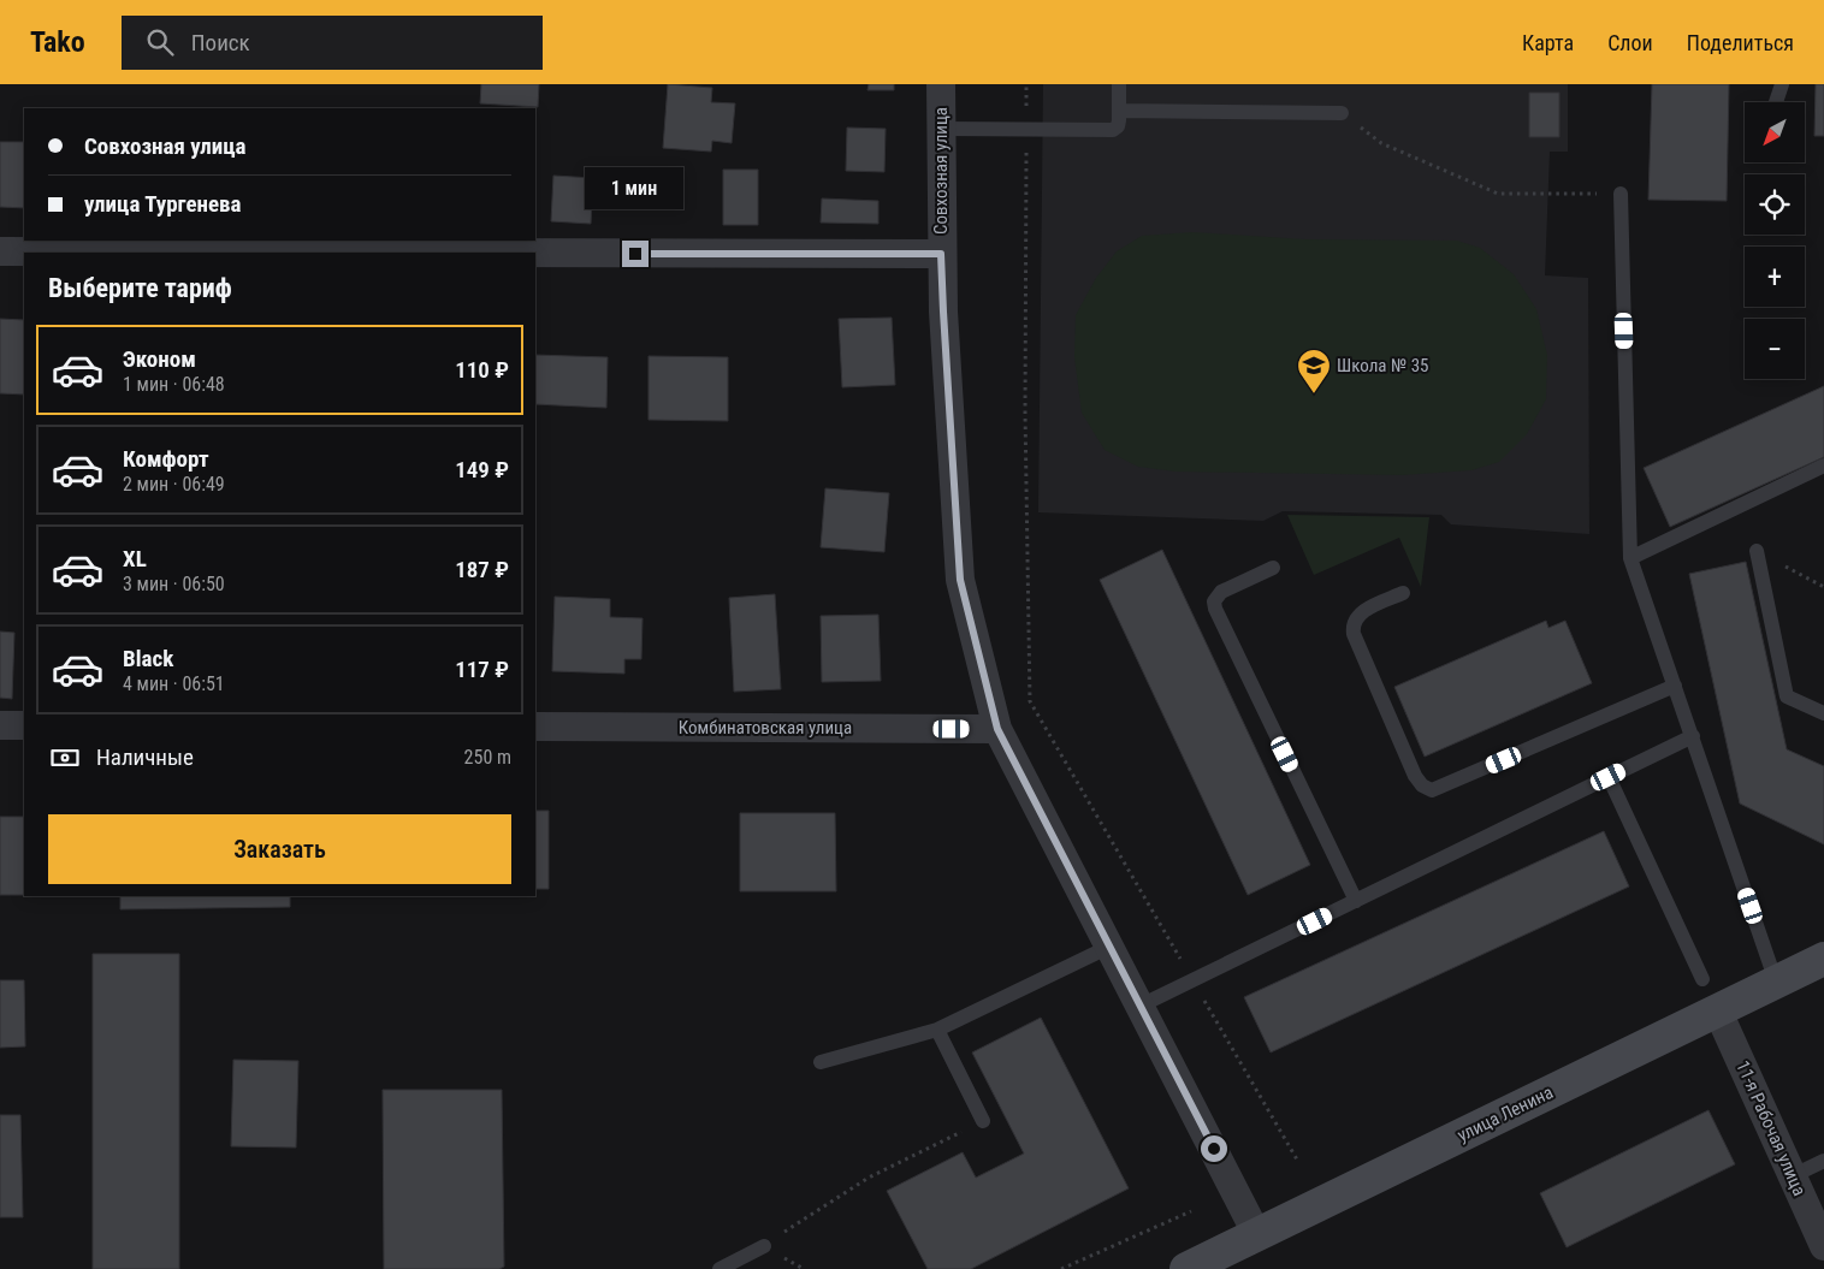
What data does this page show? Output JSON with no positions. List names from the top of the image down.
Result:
{
  "streets": {
    "main road": ["улица Ленина"],
    "street": ["Совхозная улица", "Комбинатовская улица", "11-я Рабочая улица"]
  },
  "crossings": [
    ["Совхозная улица", "Комбинатовская улица"],
    ["Совхозная улица", "улица Ленина"],
    ["улица Ленина", "11-я Рабочая улица"]
  ],
  "places": {
    "school or university": ["Школа № 35"]
  },
  "north": "bottom left",
  "page": {
    "header": "Tako",
    "search": "Поиск",
    "nav": ["Карта", "Слои", "Поделиться"],
    "map_buttons": ["+", "−"],
    "banner": ["Совхозная улица", "улица Тургенева"],
    "bubble": "1 мин",
    "heading": "Выберите тариф",
    "list": [
      {
        "name": "Эконом",
        "note": "1 мин · 06:48",
        "value": "110 ₽"
      },
      {
        "name": "Комфорт",
        "note": "2 мин · 06:49",
        "value": "149 ₽"
      },
      {
        "name": "XL",
        "note": "3 мин · 06:50",
        "value": "187 ₽"
      },
      {
        "name": "Black",
        "note": "4 мин · 06:51",
        "value": "117 ₽"
      }
    ],
    "pay": ["Наличные", "250 m"],
    "buttons": "Заказать"
  }
}
